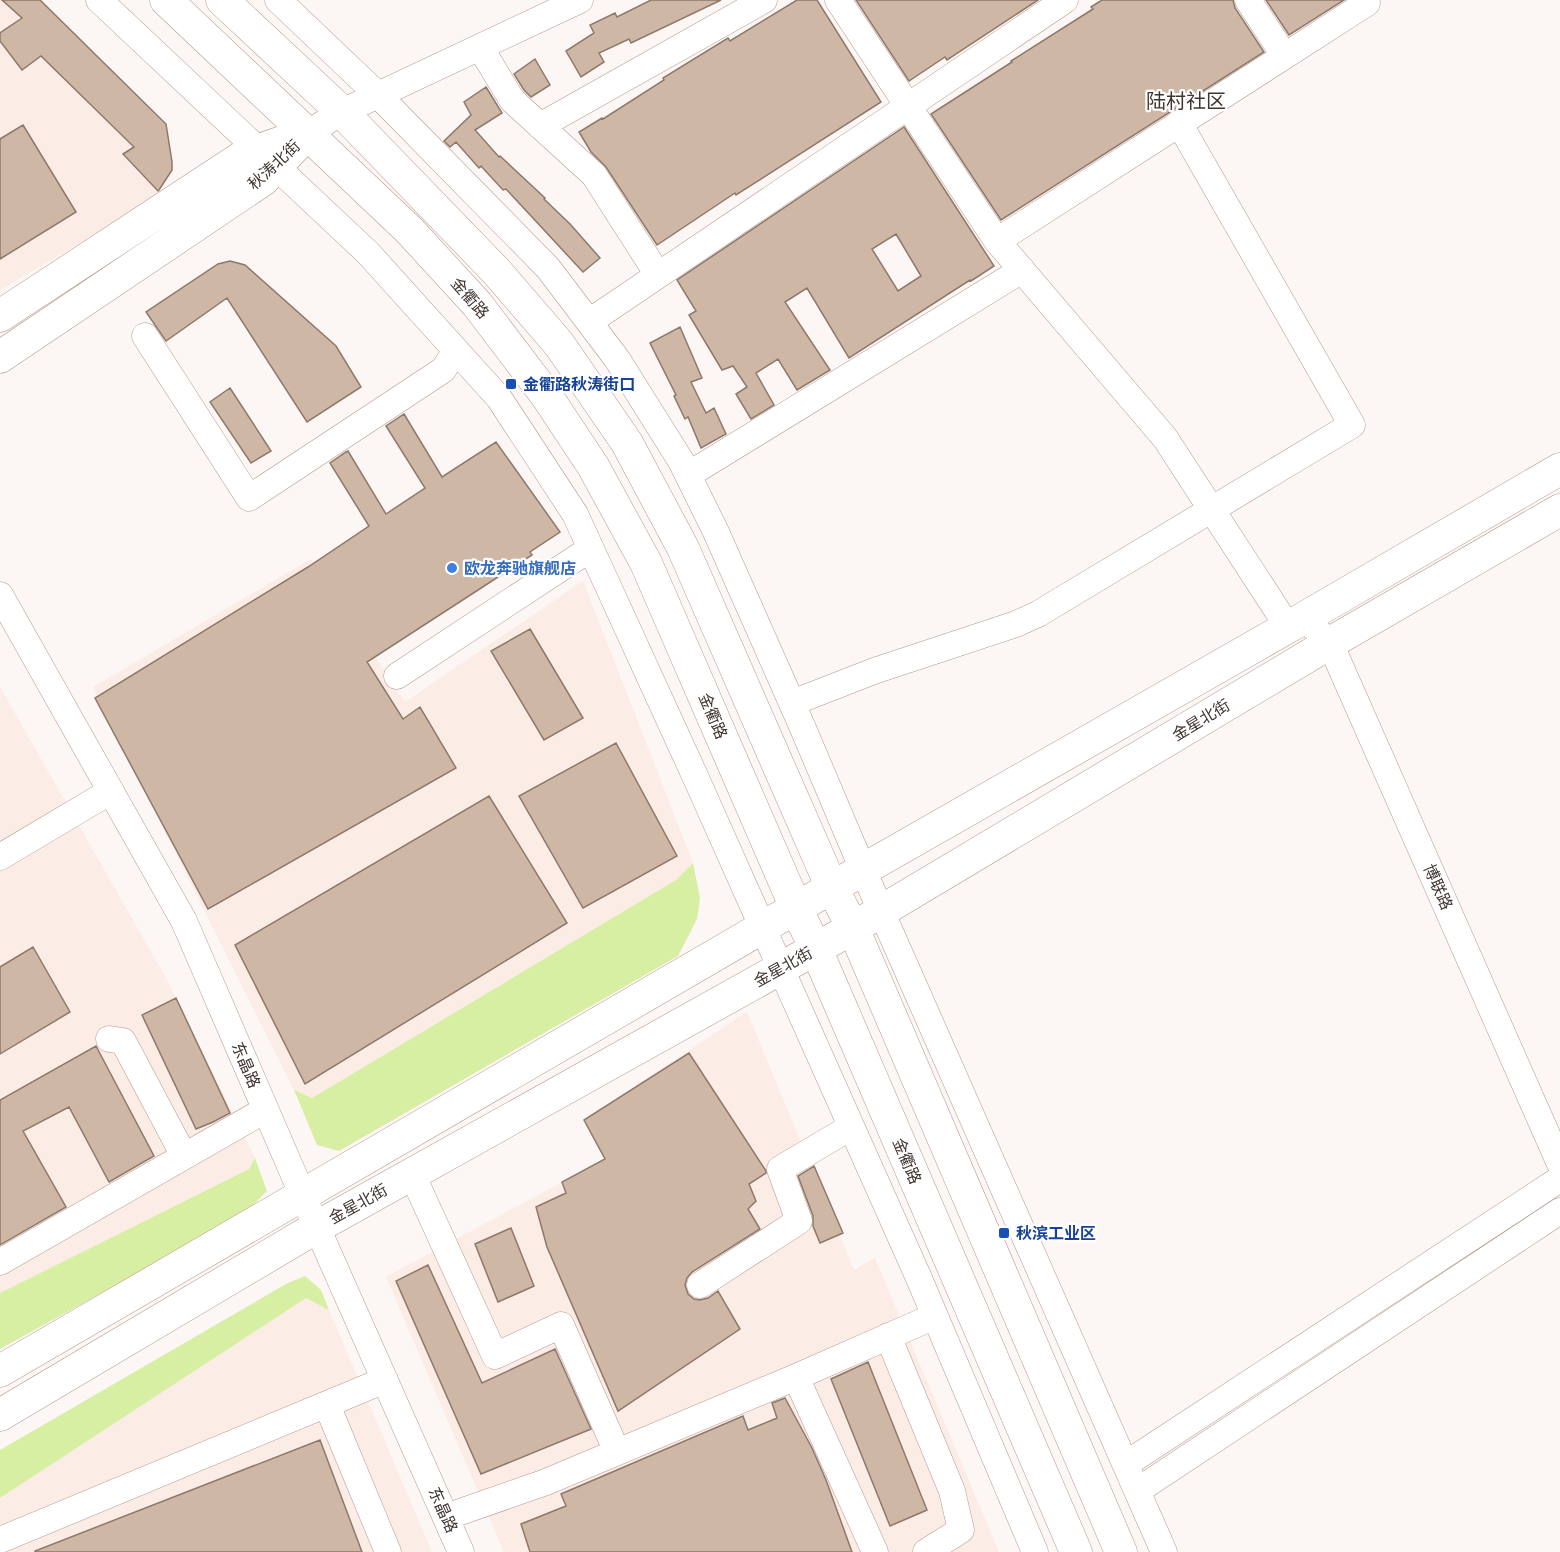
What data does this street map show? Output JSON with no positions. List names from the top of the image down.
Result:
{
  "streets": {
    "main road": ["秋涛北街", "金衢路", "金星北街"],
    "street": ["博联路", "东晶路"]
  },
  "crossings": [
    ["秋涛北街", "金衢路"],
    ["金衢路", "金星北街"],
    ["金星北街", "博联路"],
    ["金星北街", "东晶路"]
  ],
  "districts": ["陆村社区"],
  "places": {
    "transit": ["金衢路秋涛街口", "秋滨工业区"],
    "other": ["欧龙奔驰旗舰店"]
  }
}
